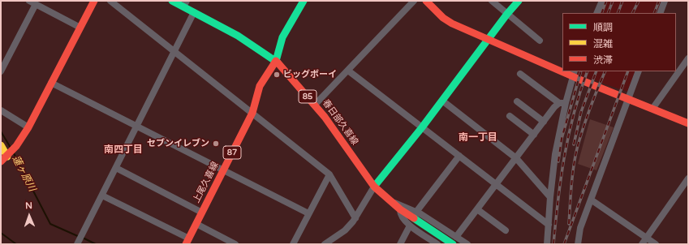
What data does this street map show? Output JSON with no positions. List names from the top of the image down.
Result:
{
  "streets": {
    "street": [
      "85",
      "春日部久喜線",
      "87",
      "上尾久喜線"
    ]
  },
  "crossings": [
    ["春日部久喜線", "上尾久喜線"]
  ],
  "districts": ["南一丁目", "南四丁目"],
  "water": ["蓮ヶ原川"],
  "places": ["ビッグボーイ", "セブンイレブン"],
  "legend": ["順調", "混雑", "渋滞"],
  "north": "top"
}
